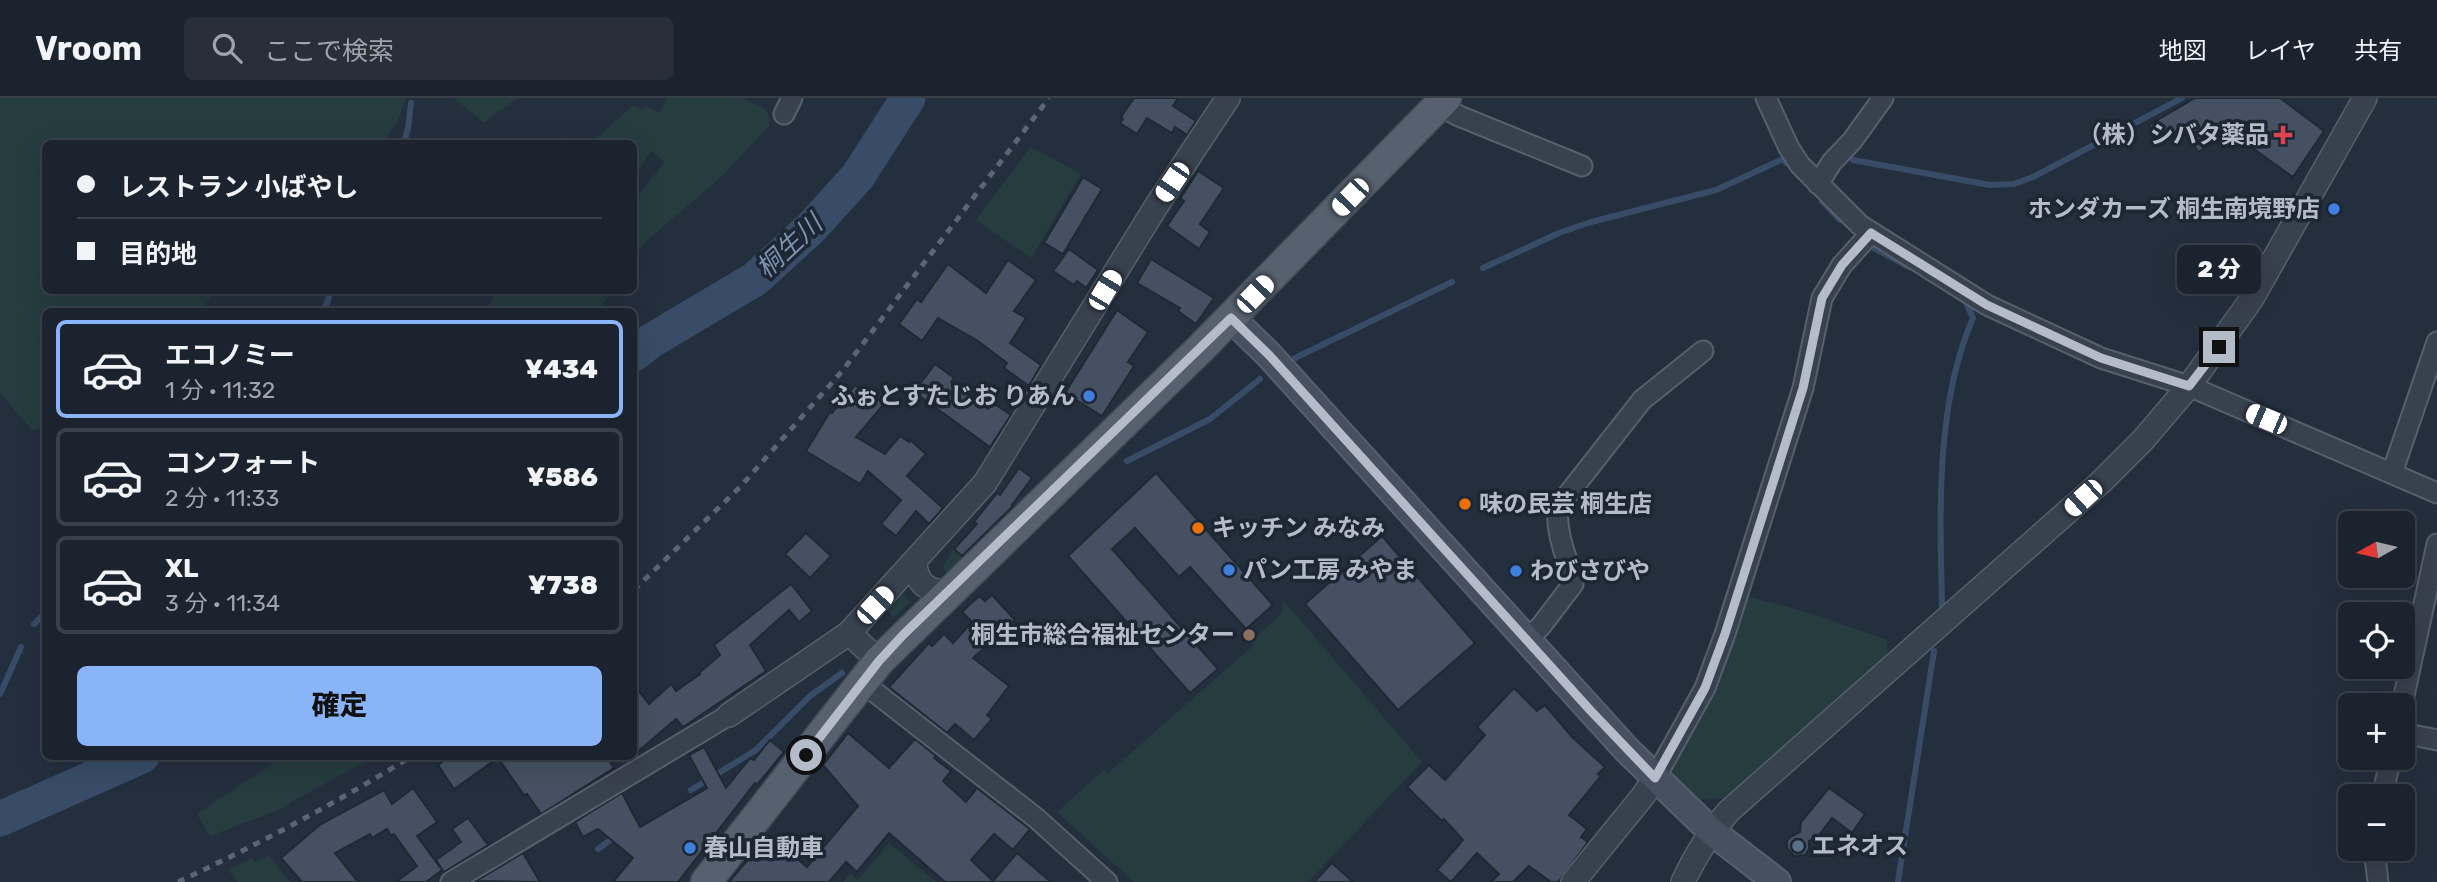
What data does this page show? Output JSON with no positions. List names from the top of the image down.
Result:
{
  "water": ["桐生川"],
  "places": {
    "health": ["（株）シバタ薬品"],
    "other": [
      "ホンダカーズ 桐生南境野店",
      "ふぉとすたじお りあん",
      "味の民芸 桐生店",
      "キッチン みなみ",
      "パン工房 みやま",
      "わびさびや",
      "桐生市総合福祉センター",
      "エネオス",
      "春山自動車"
    ]
  },
  "north": "left",
  "page": {
    "header": "Vroom",
    "search": "ここで検索",
    "nav": ["地図", "レイヤ", "共有"],
    "banner": ["レストラン 小ばやし", "目的地"],
    "bubble": "2 分",
    "list": [
      {
        "name": "エコノミー",
        "note": "1 分 · 11:32",
        "value": "¥434"
      },
      {
        "name": "コンフォート",
        "note": "2 分 · 11:33",
        "value": "¥586"
      },
      {
        "name": "XL",
        "note": "3 分 · 11:34",
        "value": "¥738"
      }
    ],
    "map_buttons": ["+", "−"],
    "buttons": "確定"
  }
}
